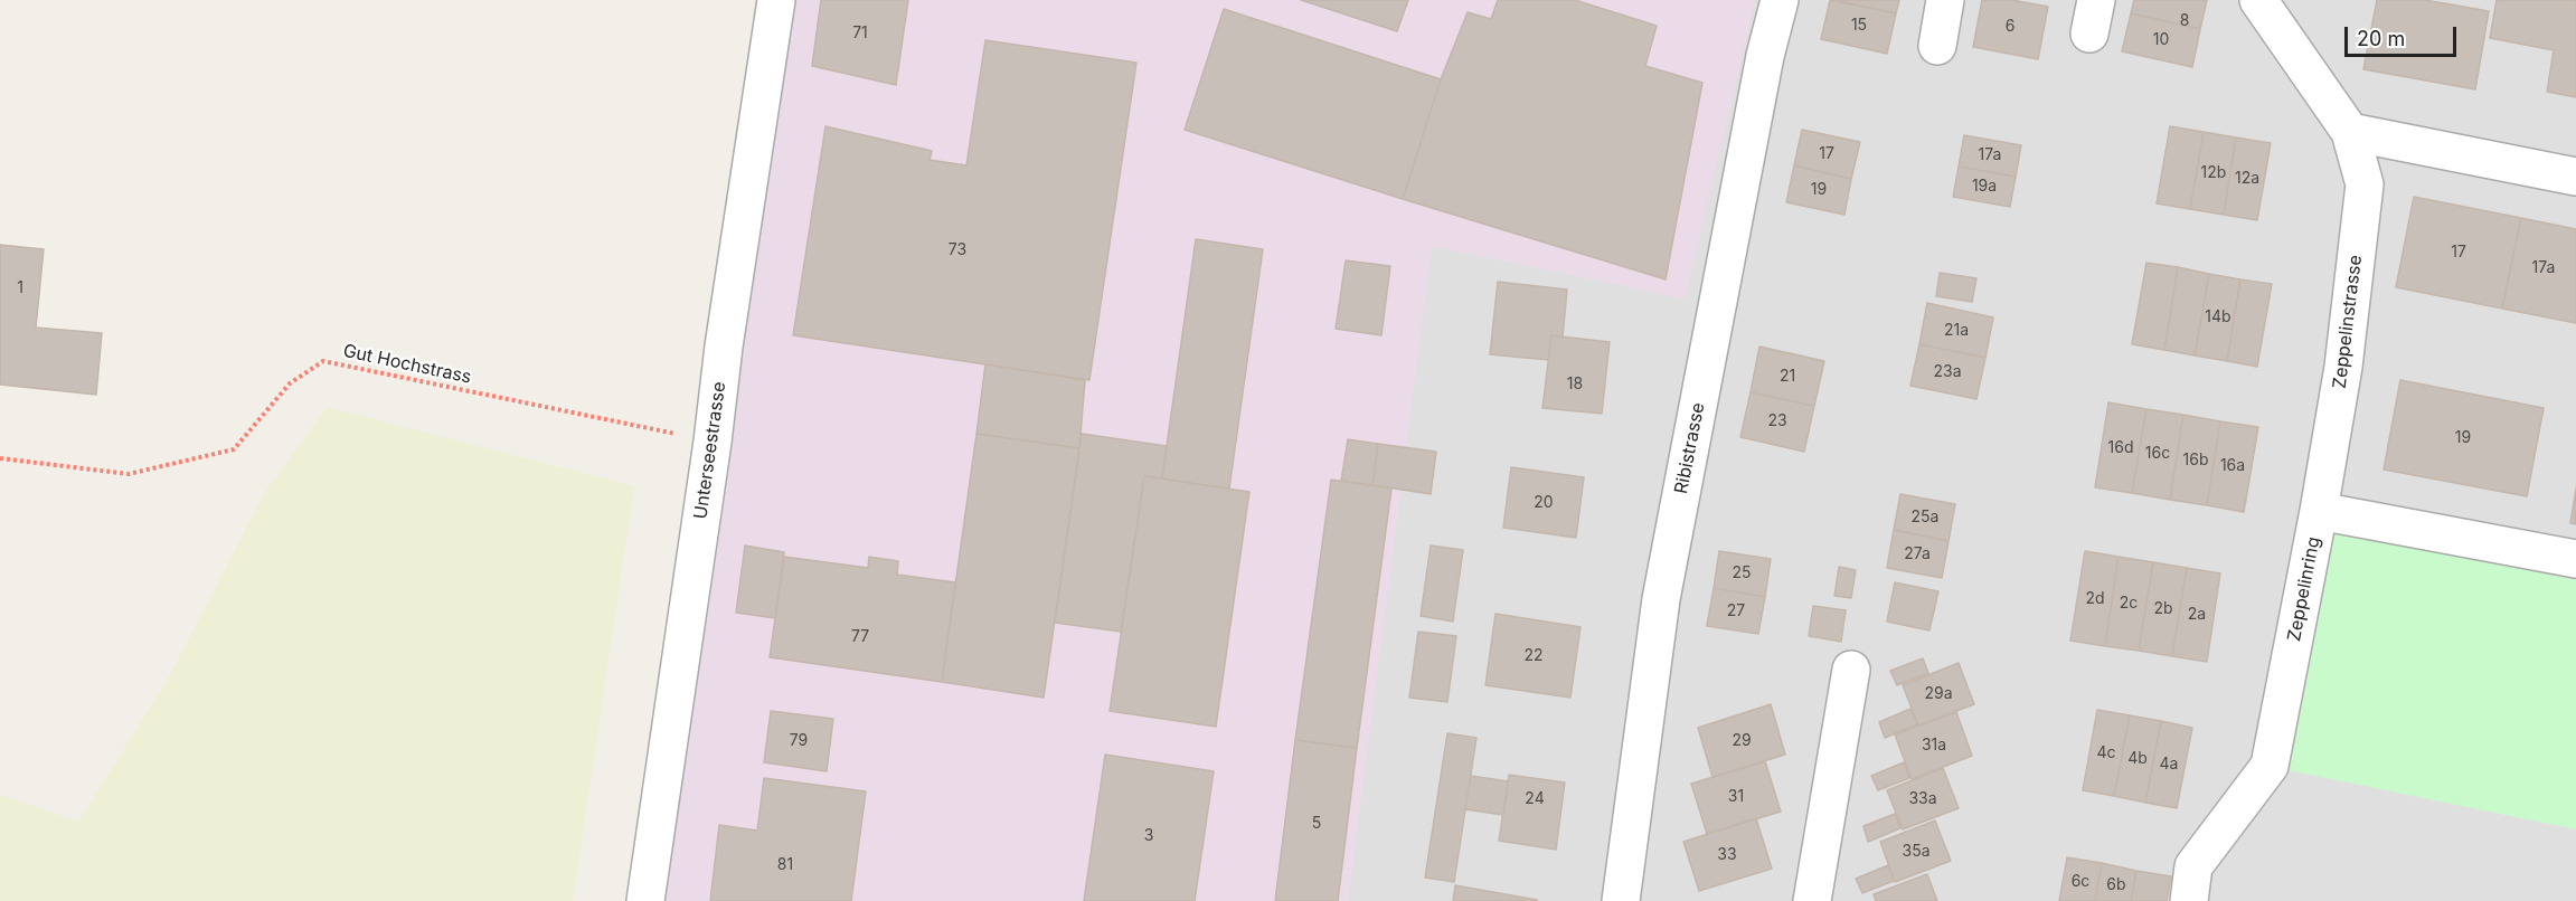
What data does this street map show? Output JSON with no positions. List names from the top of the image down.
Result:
{
  "streets": {
    "street": [
      "Zeppelinstrasse",
      "Ribistrasse",
      "Unterseestrasse",
      "Zeppelinring"
    ],
    "path": ["Gut Hochstrass"]
  },
  "crossings": [
    ["Zeppelinstrasse", "Zeppelinring"]
  ],
  "house_numbers": [
    "8",
    "15",
    "6",
    "71",
    "10",
    "17",
    "17a",
    "12b",
    "12a",
    "19a",
    "19",
    "73",
    "17",
    "17a",
    "1",
    "14b",
    "21a",
    "23a",
    "21",
    "18",
    "23",
    "19",
    "16d",
    "16c",
    "16b",
    "16a",
    "20",
    "25a",
    "27a",
    "25",
    "2d",
    "2c",
    "2b",
    "27",
    "2a",
    "77",
    "22",
    "29a",
    "79",
    "29",
    "31a",
    "4c",
    "4b",
    "4a",
    "31",
    "24",
    "33a",
    "5",
    "3",
    "35a",
    "33",
    "81",
    "6c",
    "6b"
  ],
  "scale_bar": "20 m"
}
